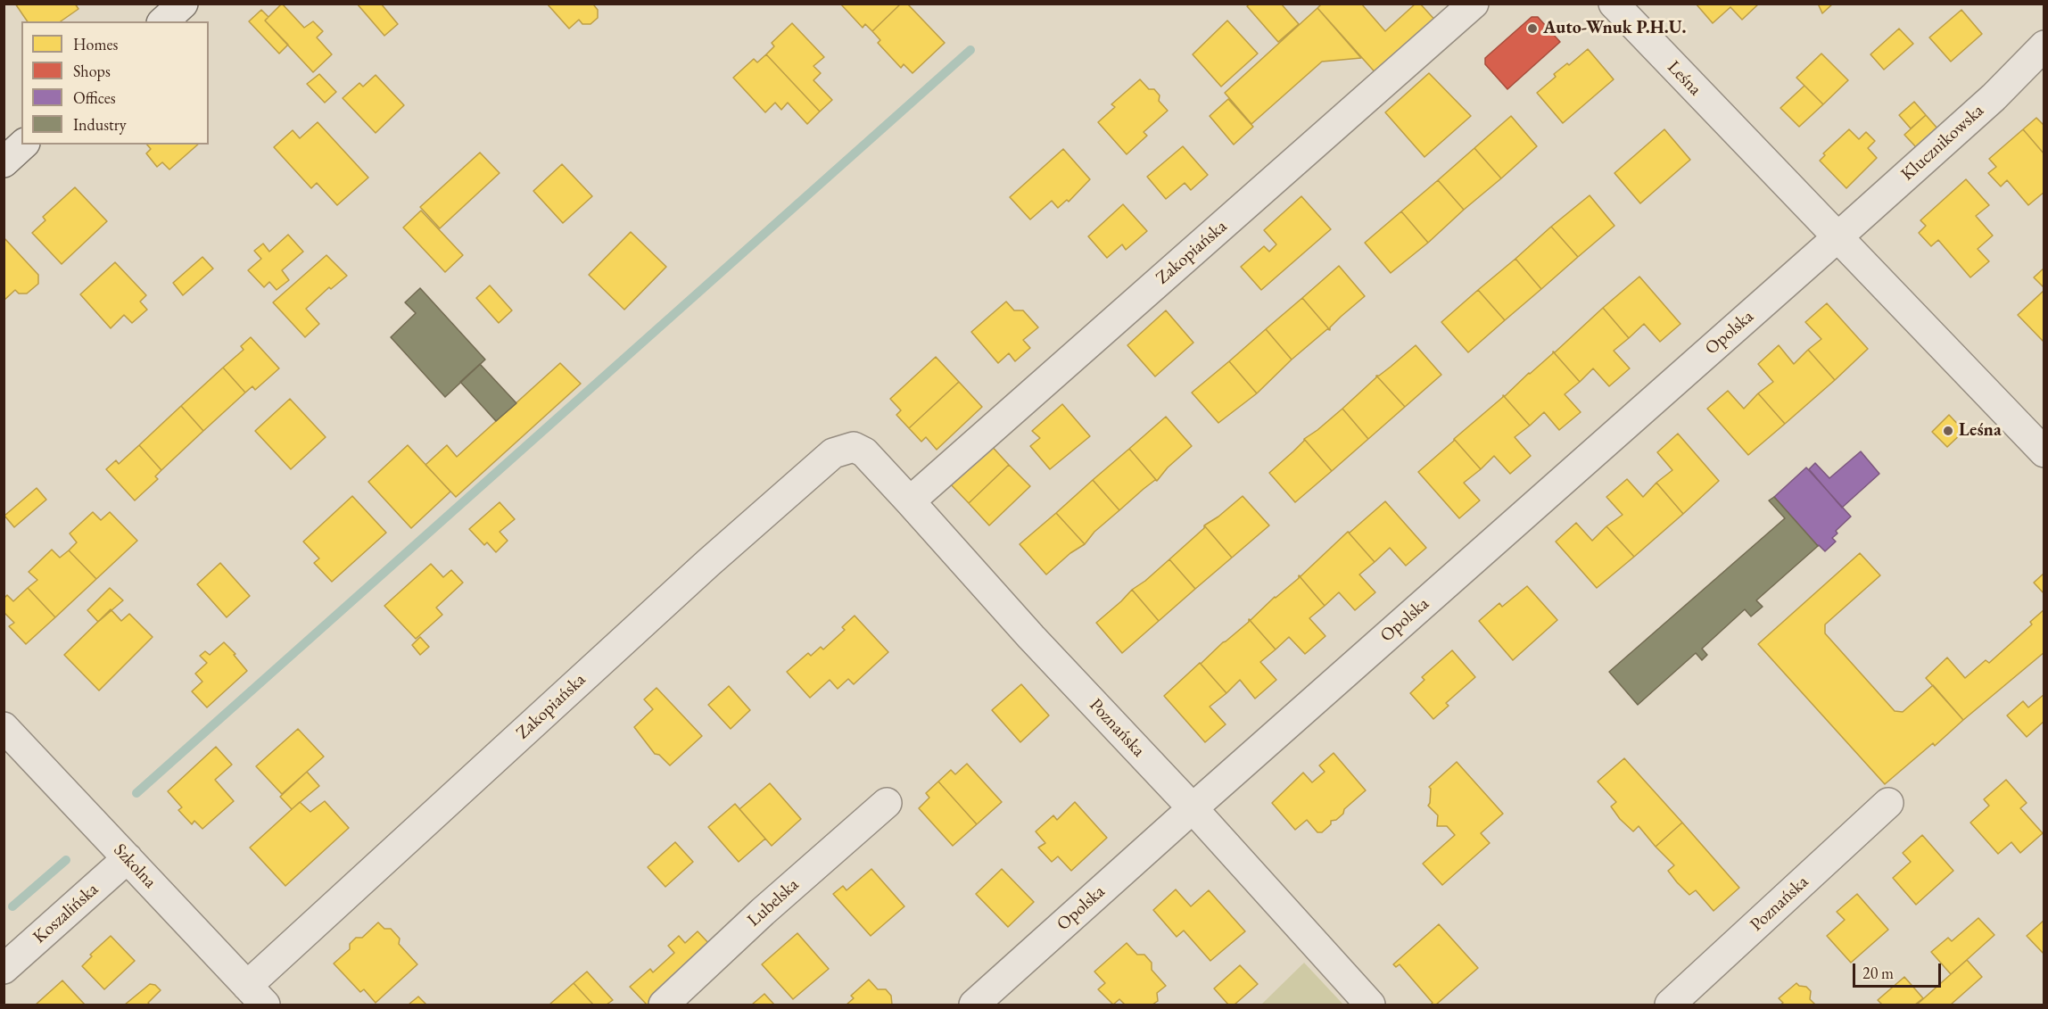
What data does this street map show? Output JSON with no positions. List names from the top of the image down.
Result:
{
  "streets": {
    "street": [
      "Leśna",
      "Klucznikowska",
      "Zakopiańska",
      "Opolska",
      "Poznańska",
      "Szkolna",
      "Lubelska",
      "Koszalińska"
    ]
  },
  "crossings": [
    ["Leśna", "Klucznikowska"],
    ["Leśna", "Opolska"],
    ["Klucznikowska", "Opolska"],
    ["Zakopiańska", "Poznańska"],
    ["Zakopiańska", "Szkolna"],
    ["Opolska", "Poznańska"],
    ["Szkolna", "Koszalińska"]
  ],
  "places": ["Auto-Wnuk P.H.U.", "Leśna"],
  "legend": [
    "Homes",
    "Shops",
    "Offices",
    "Industry"
  ],
  "scale_bar": "20 m"
}
